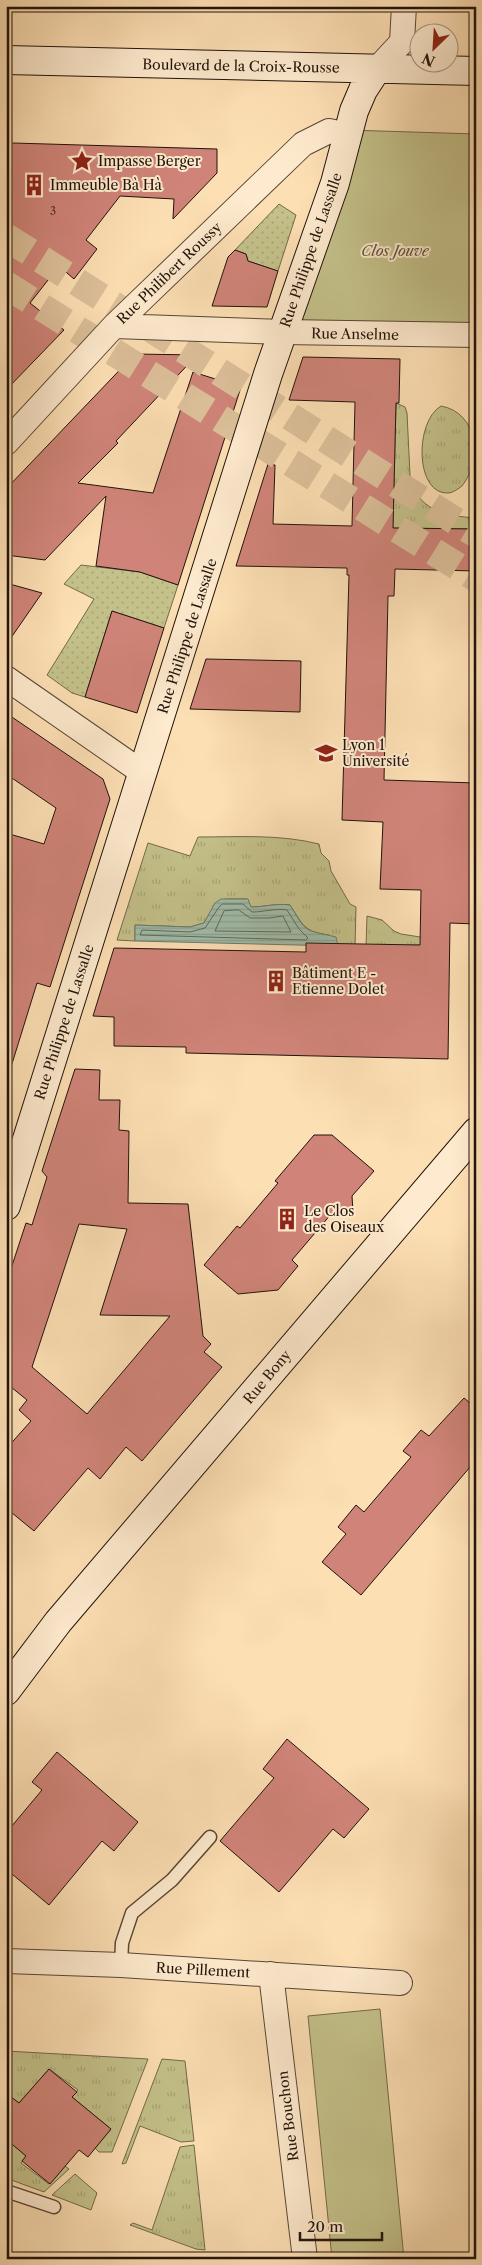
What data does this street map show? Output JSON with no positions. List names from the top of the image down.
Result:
{
  "streets": {
    "street": [
      "Boulevard de la Croix-Rousse",
      "Rue Philippe de Lassalle",
      "Rue Philibert Roussy",
      "Rue Anselme",
      "Rue Bony",
      "Rue Pillement",
      "Rue Bouchon"
    ]
  },
  "crossings": [
    ["Boulevard de la Croix-Rousse", "Rue Philippe de Lassalle"],
    ["Rue Philippe de Lassalle", "Rue Philibert Roussy"],
    ["Rue Philippe de Lassalle", "Rue Anselme"],
    ["Rue Philibert Roussy", "Rue Anselme"],
    ["Rue Pillement", "Rue Bouchon"]
  ],
  "parks": ["Clos Jouve"],
  "places": {
    "place": ["Impasse Berger"],
    "building": ["Immeuble Bà Hà", "Bâtiment E - Etienne Dolet", "Le Clos des Oiseaux"],
    "school or university": ["Lyon 1 Université"]
  },
  "house_numbers": ["3"],
  "scale_bar": "20 m",
  "north": "bottom left"
}
